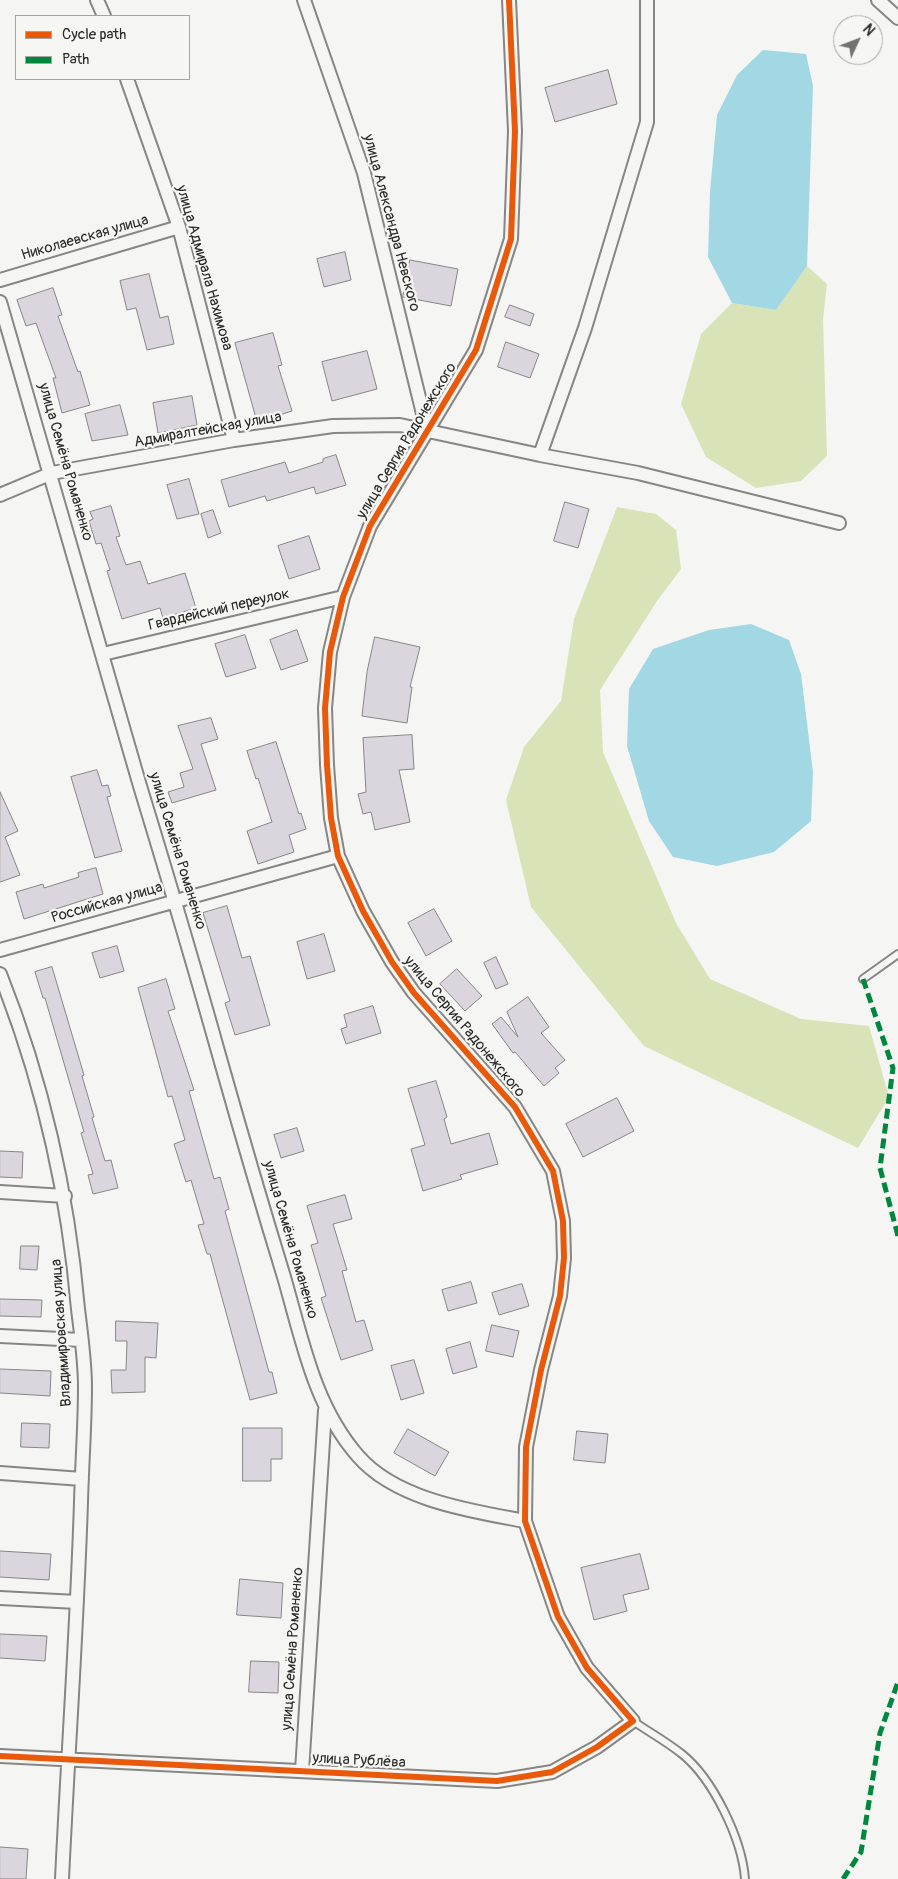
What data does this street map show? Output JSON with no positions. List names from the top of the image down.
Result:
{
  "streets": {
    "street": [
      "улица Александра Невского",
      "Николаевская улица",
      "улица Адмирала Нахимова",
      "Адмиралтейская улица",
      "улица Сергия Радонежского",
      "улица Семёна Романенко",
      "Гвардейский переулок",
      "Российская улица",
      "Владимировская улица",
      "улица Рублёва"
    ]
  },
  "crossings": [
    ["улица Александра Невского", "Адмиралтейская улица"],
    ["улица Александра Невского", "улица Сергия Радонежского"],
    ["Николаевская улица", "улица Адмирала Нахимова"],
    ["улица Адмирала Нахимова", "Адмиралтейская улица"],
    ["Адмиралтейская улица", "улица Сергия Радонежского"],
    ["Адмиралтейская улица", "улица Семёна Романенко"],
    ["улица Сергия Радонежского", "улица Семёна Романенко"],
    ["улица Сергия Радонежского", "Гвардейский переулок"],
    ["улица Сергия Радонежского", "Российская улица"],
    ["улица Сергия Радонежского", "улица Рублёва"],
    ["улица Семёна Романенко", "Гвардейский переулок"],
    ["улица Семёна Романенко", "Российская улица"],
    ["улица Семёна Романенко", "улица Рублёва"],
    ["Владимировская улица", "улица Рублёва"]
  ],
  "legend": ["Cycle path", "Path"],
  "north": "top right"
}
